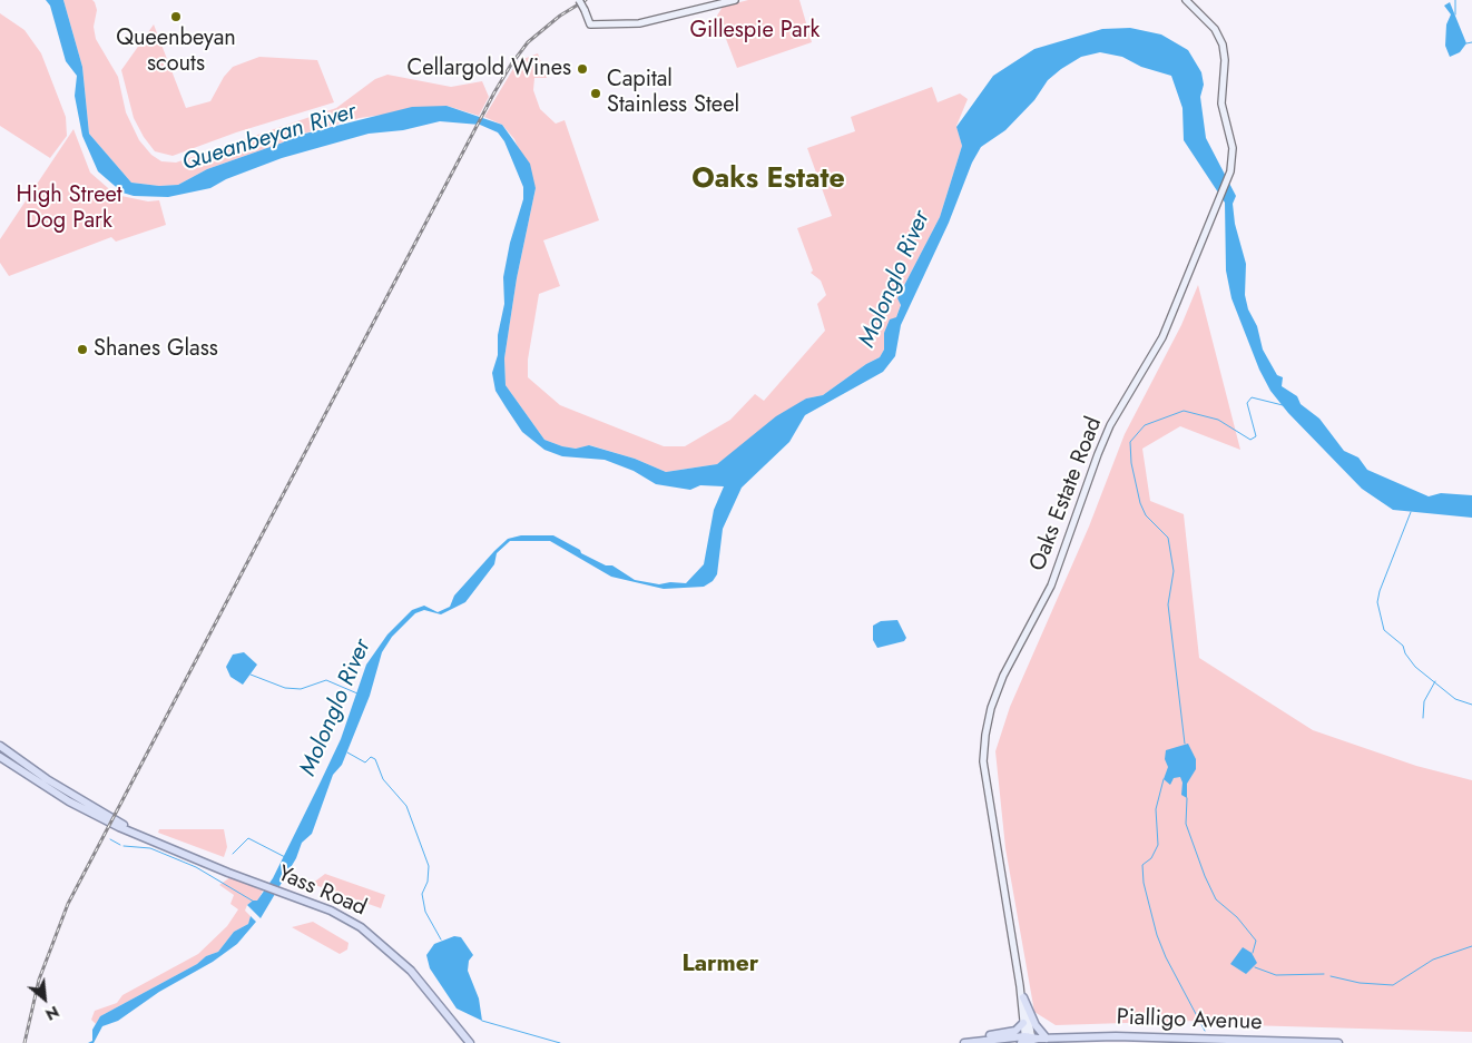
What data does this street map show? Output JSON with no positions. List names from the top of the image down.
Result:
{
  "streets": {
    "main road": ["Oaks Estate Road", "Yass Road", "Pialligo Avenue"]
  },
  "crossings": [
    ["Oaks Estate Road", "Pialligo Avenue"]
  ],
  "districts": ["Oaks Estate", "Larmer"],
  "water": ["Queanbeyan River", "Molonglo River"],
  "parks": ["Gillespie Park", "High Street Dog Park"],
  "places": [
    "Queenbeyan scouts",
    "Cellargold Wines",
    "Capital Stainless Steel",
    "Shanes Glass"
  ],
  "north": "bottom right"
}
